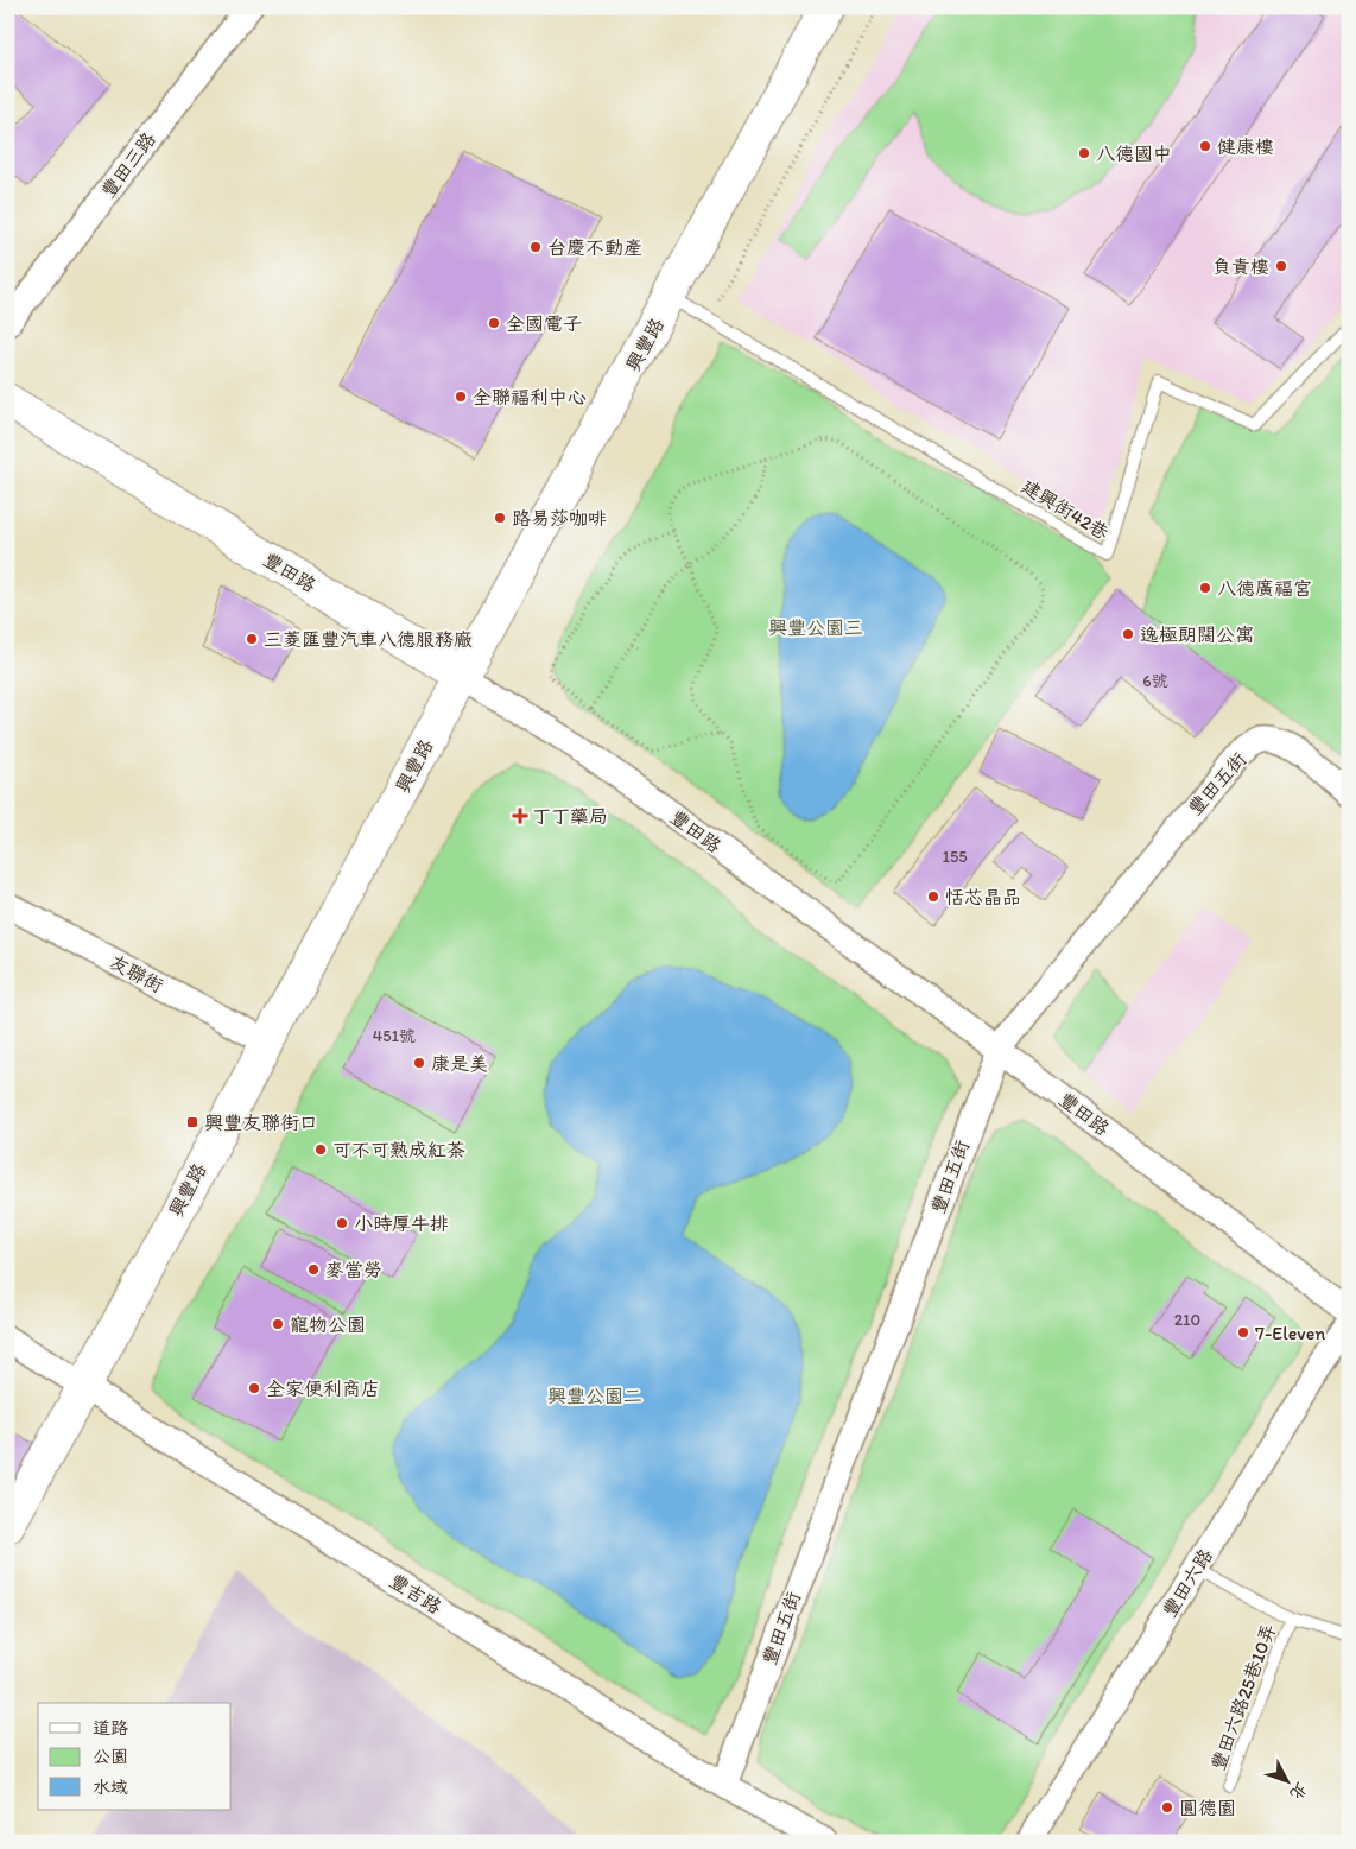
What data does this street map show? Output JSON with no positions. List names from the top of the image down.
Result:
{
  "streets": {
    "main road": ["興豐路", "豐田路"],
    "street": [
      "豐田三路",
      "豐田五街",
      "友聯街",
      "豐田六路",
      "豐吉路"
    ],
    "lane": ["建興街42巷", "豐田六路25巷10弄"]
  },
  "crossings": [
    ["興豐路", "建興街42巷"],
    ["興豐路", "豐田路"],
    ["興豐路", "友聯街"],
    ["興豐路", "豐吉路"],
    ["豐田路", "豐田五街"],
    ["豐田五街", "豐吉路"]
  ],
  "parks": ["興豐公園三", "興豐公園二"],
  "places": {
    "other": [
      "健康樓",
      "八德國中",
      "台慶不動產",
      "負責樓",
      "全國電子",
      "全聯福利中心",
      "路易莎咖啡",
      "八德廣福宮",
      "逸極朗闊公寓",
      "三菱匯豐汽車八德服務廠",
      "恬芯晶品",
      "康是美",
      "可不可熟成紅茶",
      "小時厚牛排",
      "麥當勞",
      "寵物公園",
      "7-Eleven",
      "全家便利商店",
      "圓德園"
    ],
    "health": ["丁丁藥局"],
    "transit": ["興豐友聯街口"]
  },
  "house_numbers": [
    "6號",
    "155",
    "451號",
    "210"
  ],
  "legend": ["道路", "公園", "水域"],
  "north": "bottom right"
}
